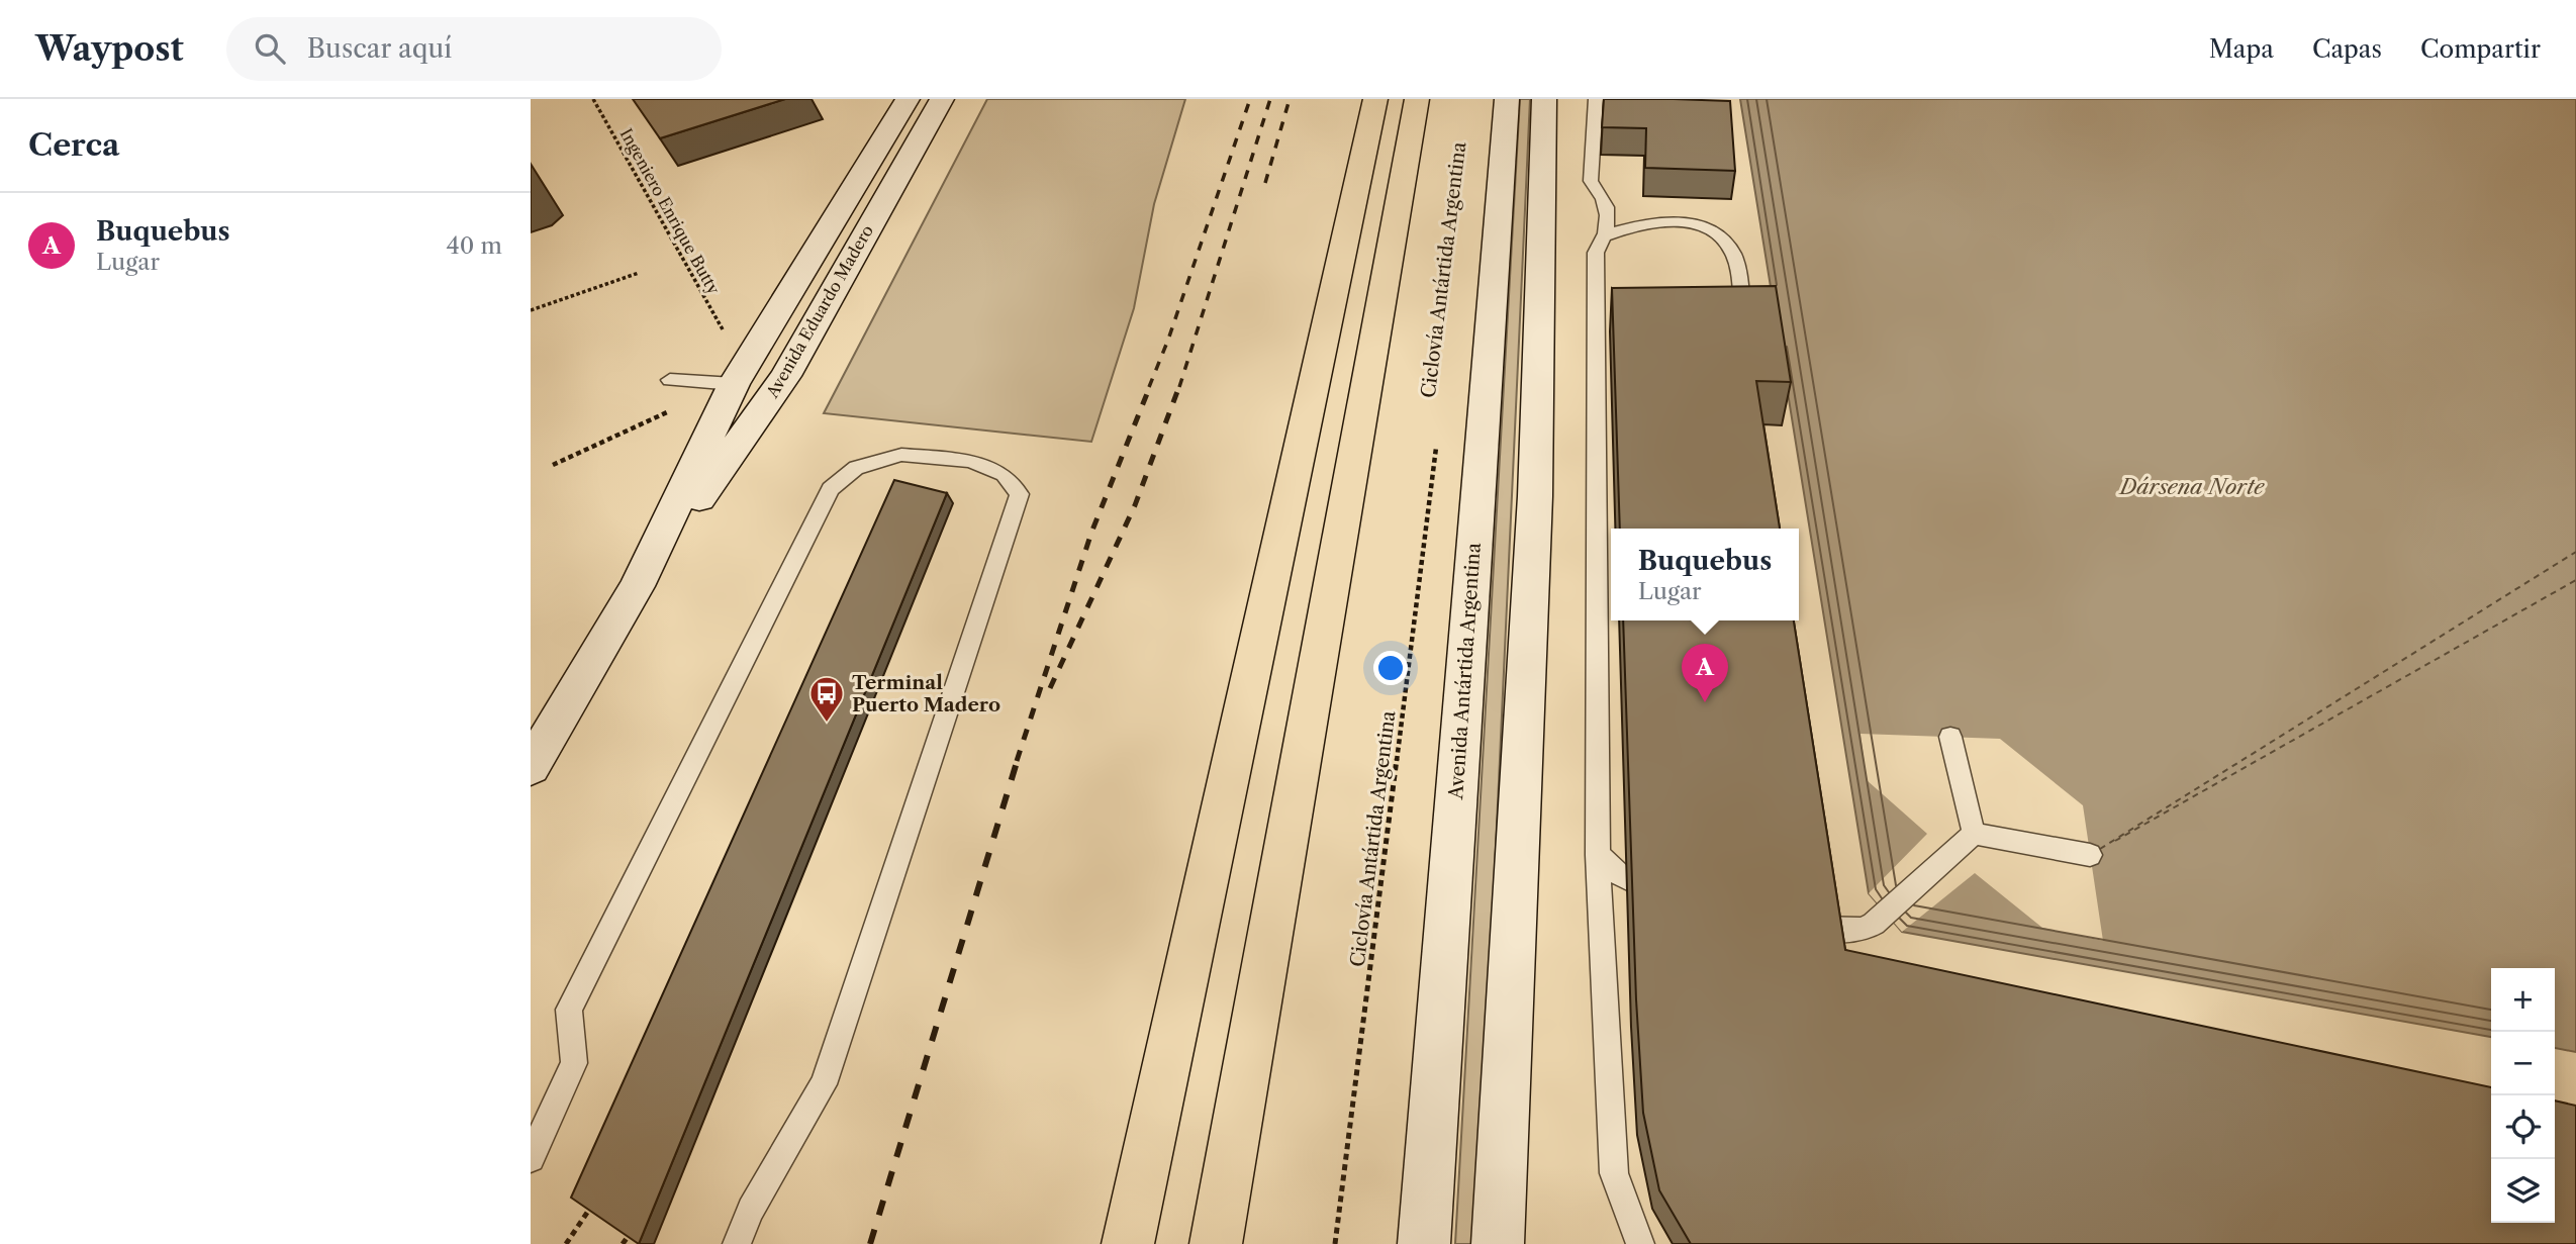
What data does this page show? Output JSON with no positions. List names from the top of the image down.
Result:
{
  "streets": {
    "main road": ["Avenida Eduardo Madero", "Avenida Antártida Argentina"],
    "path": ["Ingeniero Enrique Butty", "Ciclovía Antártida Argentina"]
  },
  "water": ["Dársena Norte"],
  "places": {
    "bus stop": ["Terminal Puerto Madero"]
  },
  "page": {
    "header": "Waypost",
    "search": "Buscar aquí",
    "nav": ["Mapa", "Capas", "Compartir"],
    "heading": "Cerca",
    "list": [
      {
        "mark": "A",
        "name": "Buquebus",
        "note": "Lugar",
        "value": "40 m"
      }
    ],
    "popup": ["Buquebus", "Lugar"],
    "pins": "A",
    "map_buttons": ["+", "−"]
  }
}
